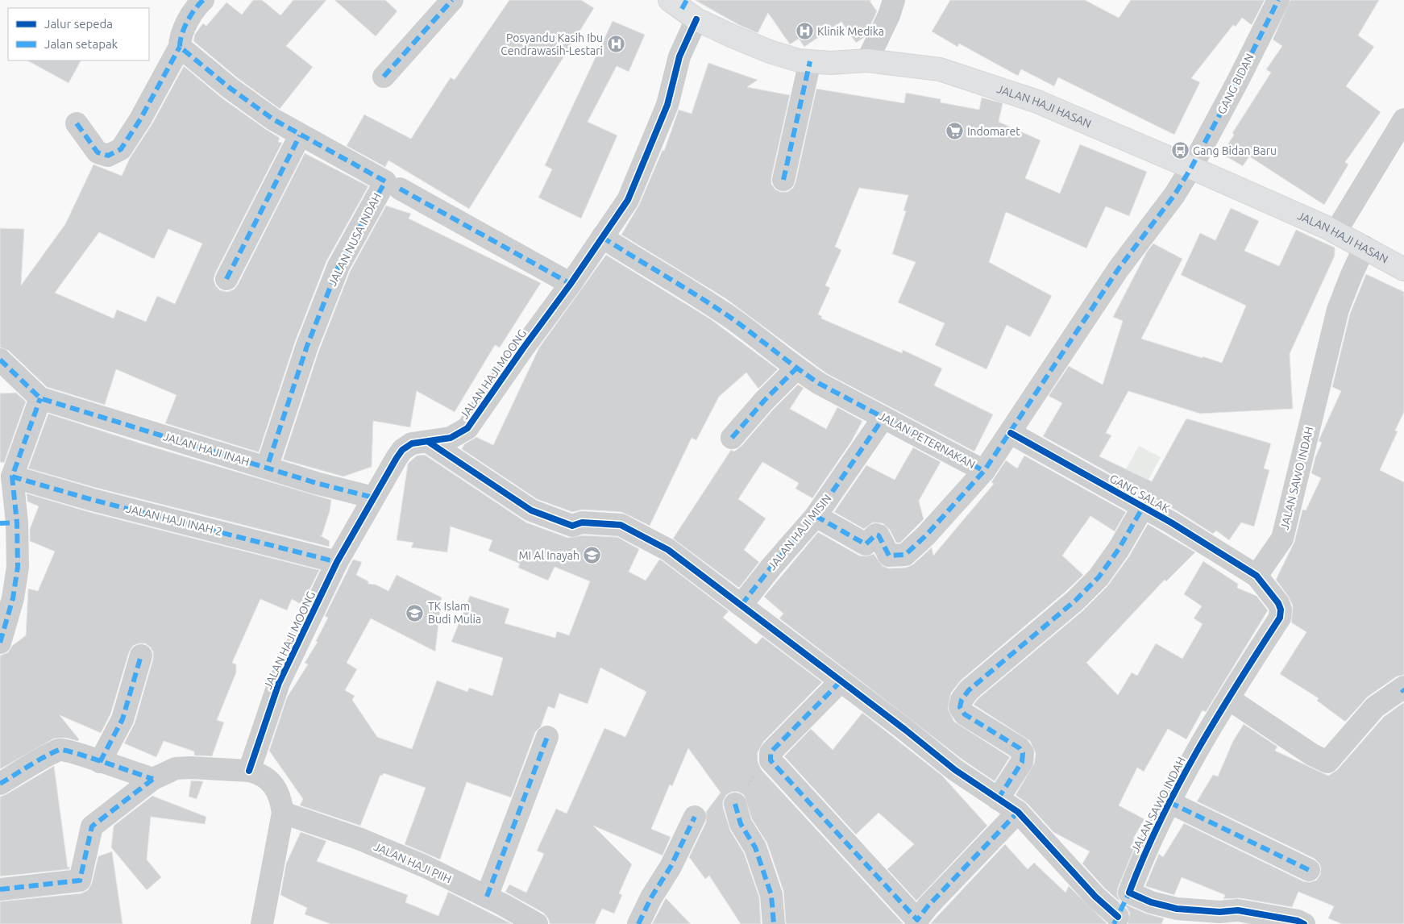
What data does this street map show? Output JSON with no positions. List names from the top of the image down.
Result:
{
  "streets": {
    "street": [
      "GANG BIDAN",
      "JALAN HAJI HASAN",
      "JALAN NUSA INDAH",
      "JALAN HAJI MOONG",
      "JALAN PETERNAKAN",
      "JALAN HAJI INAH",
      "JALAN SAWO INDAH",
      "GANG SALAK",
      "JALAN HAJI INAH 2",
      "JALAN HAJI MISIN",
      "JALAN HAJI PIIH"
    ]
  },
  "crossings": [
    ["GANG BIDAN", "JALAN HAJI HASAN"],
    ["GANG BIDAN", "JALAN PETERNAKAN"],
    ["JALAN HAJI HASAN", "JALAN HAJI MOONG"],
    ["JALAN HAJI HASAN", "JALAN PETERNAKAN"],
    ["JALAN HAJI HASAN", "JALAN SAWO INDAH"],
    ["JALAN NUSA INDAH", "JALAN HAJI INAH"],
    ["JALAN HAJI MOONG", "JALAN PETERNAKAN"],
    ["JALAN HAJI MOONG", "JALAN HAJI INAH"],
    ["JALAN HAJI MOONG", "JALAN HAJI INAH 2"],
    ["JALAN PETERNAKAN", "GANG SALAK"],
    ["JALAN PETERNAKAN", "JALAN HAJI MISIN"],
    ["JALAN SAWO INDAH", "GANG SALAK"]
  ],
  "places": {
    "hospital": ["Klinik Medika", "Posyandu Kasih Ibu Cendrawasih-Lestari"],
    "supermarket": ["Indomaret"],
    "bus stop": ["Gang Bidan Baru"],
    "school or university": ["MI Al Inayah", "TK Islam Budi Mulia"]
  },
  "legend": ["Jalur sepeda", "Jalan setapak"]
}
